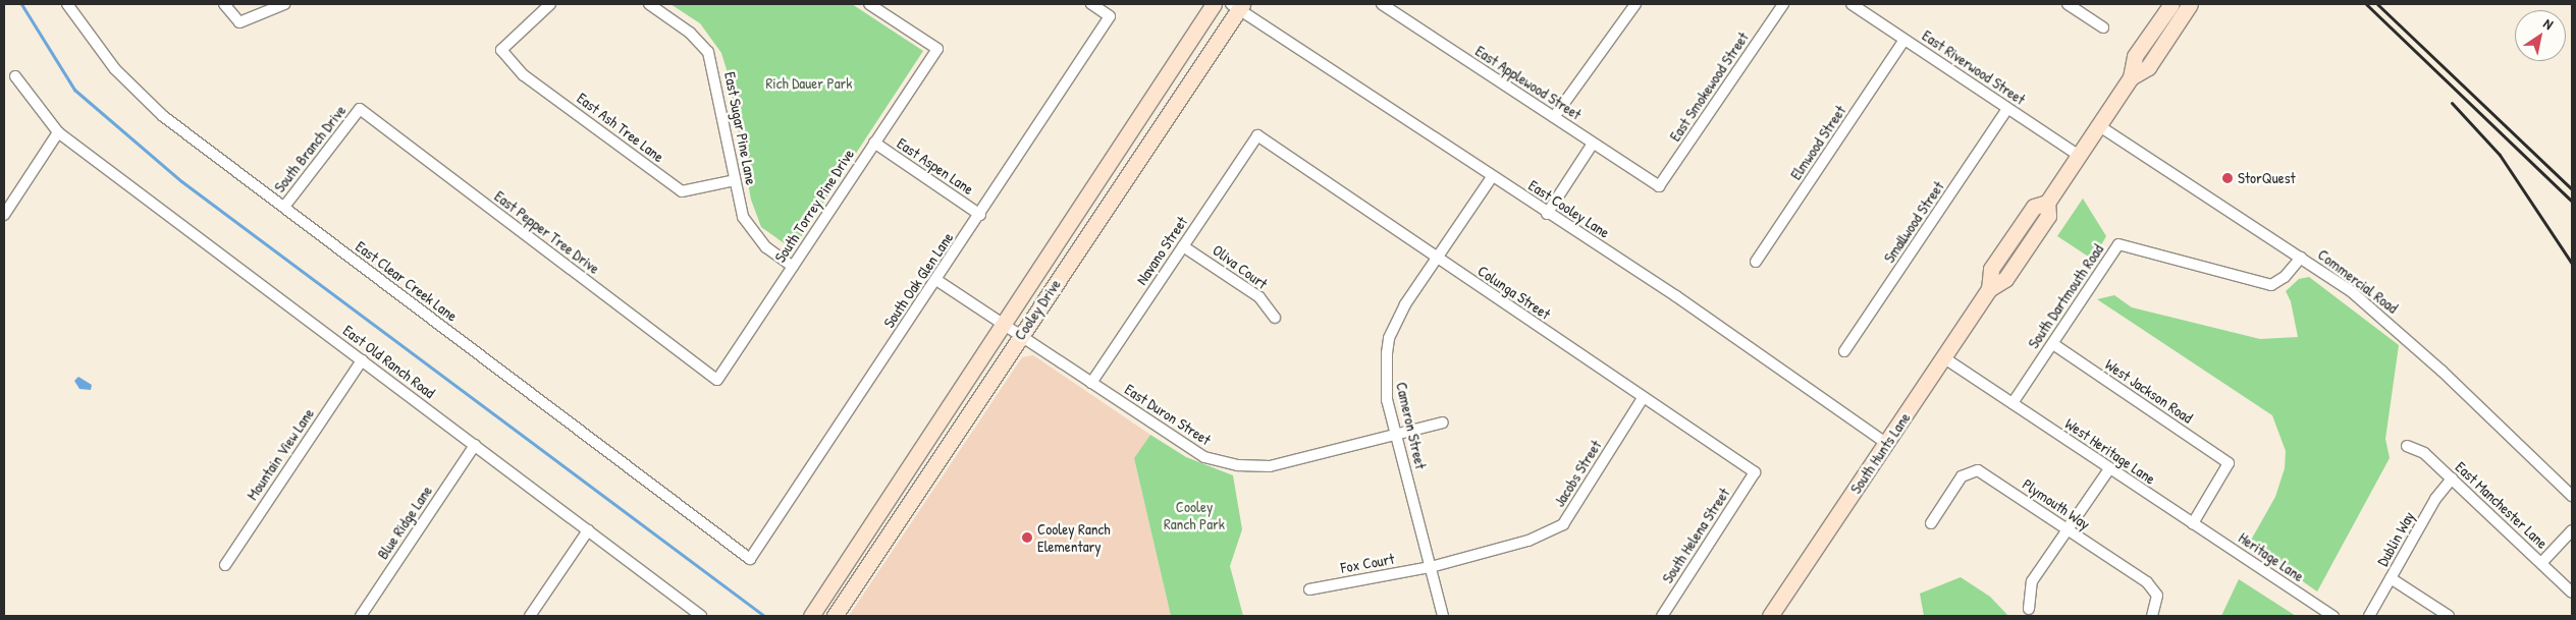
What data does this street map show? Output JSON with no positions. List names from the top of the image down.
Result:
{
  "streets": {
    "street": [
      "East Riverwood Street",
      "East Applewood Street",
      "East Smokewood Street",
      "East Ash Tree Lane",
      "East Sugar Pine Lane",
      "Elmwood Street",
      "South Branch Drive",
      "East Aspen Lane",
      "South Torrey Pine Drive",
      "East Cooley Lane",
      "Smallwood Street",
      "East Pepper Tree Drive",
      "Navano Street",
      "Oliva Court",
      "South Oak Glen Lane",
      "East Clear Creek Lane",
      "Commercial Road",
      "Colunga Street",
      "South Dartmouth Road",
      "Cooley Drive",
      "East Old Ranch Road",
      "West Jackson Road",
      "East Duron Street",
      "Cameron Street",
      "West Heritage Lane",
      "South Hunts Lane",
      "Mountain View Lane",
      "Jacobs Street",
      "Plymouth Way",
      "East Manchester Lane",
      "Blue Ridge Lane",
      "South Helena Street",
      "Dublin Way",
      "Heritage Lane",
      "Fox Court"
    ]
  },
  "crossings": [
    ["East Riverwood Street", "Elmwood Street"],
    ["East Riverwood Street", "Smallwood Street"],
    ["East Riverwood Street", "South Hunts Lane"],
    ["East Applewood Street", "East Smokewood Street"],
    ["East Ash Tree Lane", "East Sugar Pine Lane"],
    ["East Sugar Pine Lane", "South Torrey Pine Drive"],
    ["South Branch Drive", "East Pepper Tree Drive"],
    ["South Branch Drive", "East Clear Creek Lane"],
    ["East Aspen Lane", "South Torrey Pine Drive"],
    ["East Aspen Lane", "South Oak Glen Lane"],
    ["South Torrey Pine Drive", "East Pepper Tree Drive"],
    ["East Cooley Lane", "Cooley Drive"],
    ["East Cooley Lane", "Cameron Street"],
    ["East Cooley Lane", "South Hunts Lane"],
    ["Navano Street", "Oliva Court"],
    ["Navano Street", "Colunga Street"],
    ["Navano Street", "East Duron Street"],
    ["South Oak Glen Lane", "East Clear Creek Lane"],
    ["South Oak Glen Lane", "East Duron Street"],
    ["Commercial Road", "South Dartmouth Road"],
    ["Commercial Road", "South Hunts Lane"],
    ["Colunga Street", "Cameron Street"],
    ["Colunga Street", "Jacobs Street"],
    ["Colunga Street", "South Helena Street"],
    ["South Dartmouth Road", "West Jackson Road"],
    ["South Dartmouth Road", "West Heritage Lane"],
    ["Cooley Drive", "East Duron Street"],
    ["East Old Ranch Road", "Mountain View Lane"],
    ["East Old Ranch Road", "Blue Ridge Lane"],
    ["West Jackson Road", "West Heritage Lane"],
    ["West Jackson Road", "Heritage Lane"],
    ["East Duron Street", "Cameron Street"],
    ["Cameron Street", "Jacobs Street"],
    ["Cameron Street", "Fox Court"],
    ["West Heritage Lane", "Heritage Lane"],
    ["Jacobs Street", "Fox Court"],
    ["East Manchester Lane", "Dublin Way"]
  ],
  "parks": ["Rich Dauer Park", "Cooley Ranch Park"],
  "places": ["StorQuest", "Cooley Ranch Elementary"],
  "north": "top right"
}
